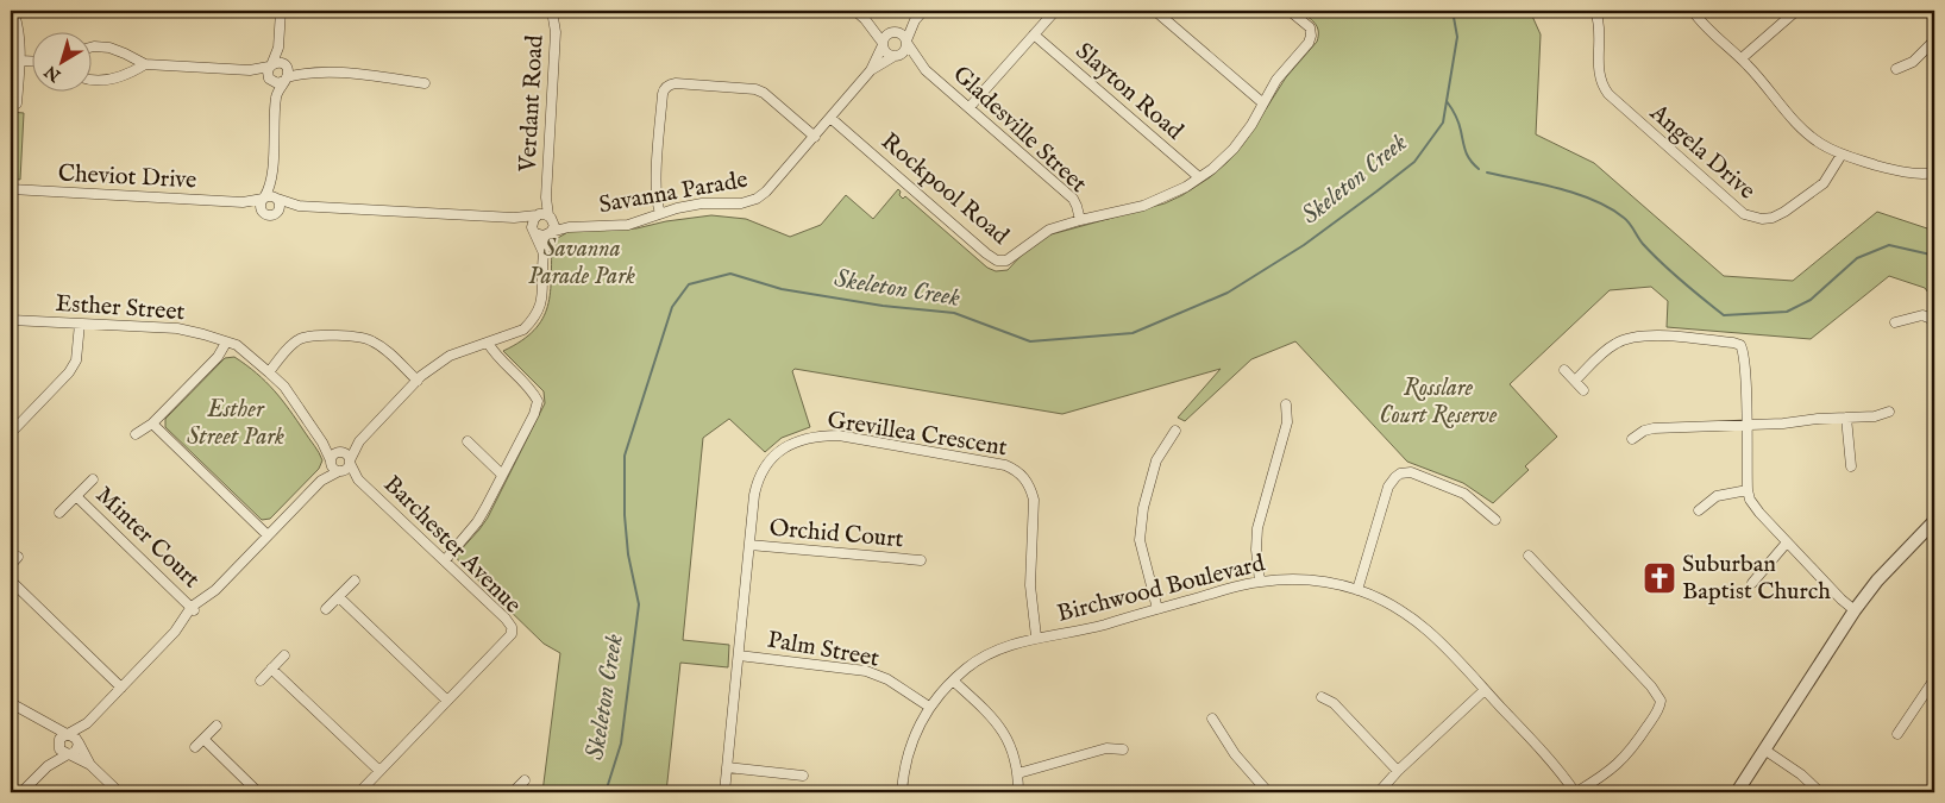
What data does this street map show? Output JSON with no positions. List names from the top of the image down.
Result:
{
  "streets": {
    "street": [
      "Slayton Road",
      "Verdant Road",
      "Gladesville Street",
      "Angela Drive",
      "Cheviot Drive",
      "Rockpool Road",
      "Savanna Parade",
      "Esther Street",
      "Grevillea Crescent",
      "Orchid Court",
      "Minter Court",
      "Barchester Avenue",
      "Birchwood Boulevard",
      "Palm Street"
    ]
  },
  "crossings": [
    ["Slayton Road", "Rockpool Road"],
    ["Verdant Road", "Savanna Parade"],
    ["Gladesville Street", "Rockpool Road"],
    ["Gladesville Street", "Savanna Parade"],
    ["Rockpool Road", "Savanna Parade"],
    ["Esther Street", "Barchester Avenue"],
    ["Grevillea Crescent", "Orchid Court"],
    ["Grevillea Crescent", "Birchwood Boulevard"],
    ["Grevillea Crescent", "Palm Street"],
    ["Birchwood Boulevard", "Palm Street"]
  ],
  "water": ["Skeleton Creek"],
  "parks": ["Savanna Parade Park", "Rosslare Court Reserve", "Esther Street Park"],
  "places": {
    "church": ["Suburban Baptist Church"]
  },
  "north": "bottom left"
}
